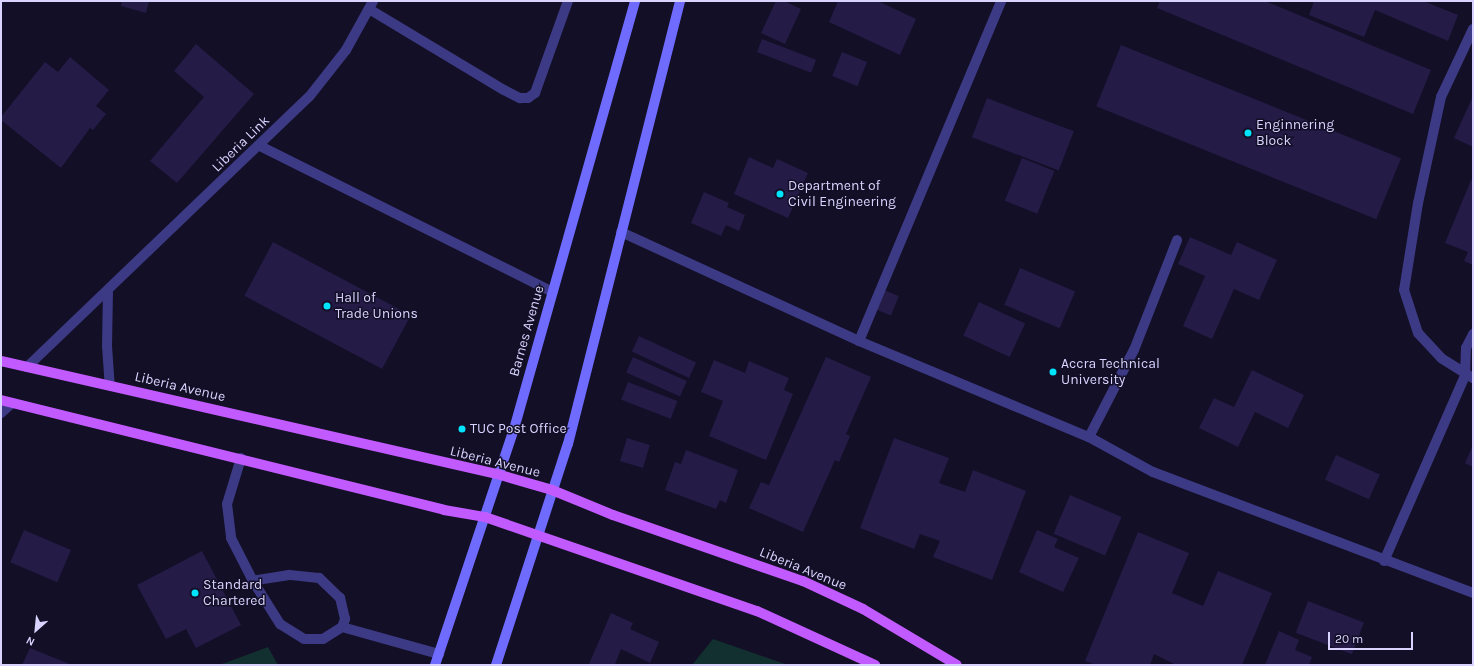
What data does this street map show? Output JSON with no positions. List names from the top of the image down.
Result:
{
  "streets": {
    "main road": ["Barnes Avenue", "Liberia Avenue"],
    "street": ["Liberia Link"]
  },
  "crossings": [
    ["Liberia Link", "Liberia Avenue"],
    ["Barnes Avenue", "Liberia Avenue"]
  ],
  "places": [
    "Enginnering Block",
    "Department of Civil Engineering",
    "Hall of Trade Unions",
    "Accra Technical University",
    "TUC Post Office",
    "Standard Chartered"
  ],
  "scale_bar": "20 m",
  "north": "bottom left"
}
